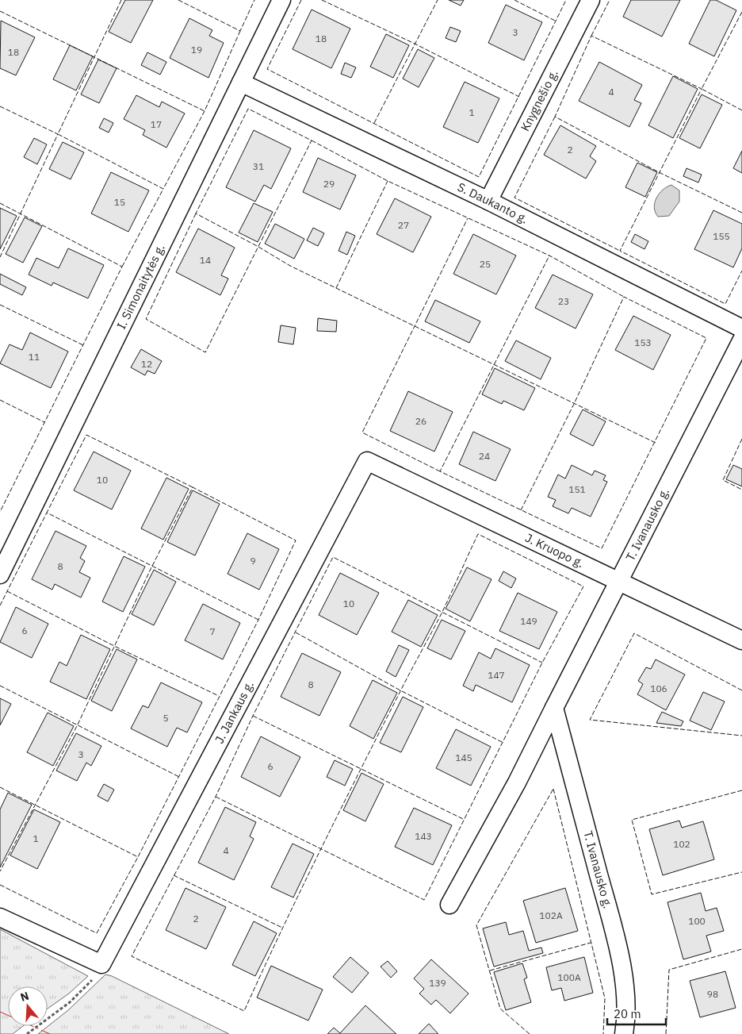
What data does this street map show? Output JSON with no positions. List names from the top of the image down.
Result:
{
  "streets": {
    "street": [
      "Knygnešio g.",
      "S. Daukanto g.",
      "I. Simonaitytės g.",
      "T. Ivanausko g.",
      "J. Kruopo g.",
      "J. Jankaus g."
    ]
  },
  "crossings": [
    ["Knygnešio g.", "S. Daukanto g."],
    ["S. Daukanto g.", "I. Simonaitytės g."],
    ["T. Ivanausko g.", "J. Kruopo g."],
    ["J. Kruopo g.", "J. Jankaus g."]
  ],
  "house_numbers": [
    "3",
    "18",
    "19",
    "18",
    "4",
    "1",
    "17",
    "2",
    "31",
    "29",
    "15",
    "27",
    "155",
    "14",
    "25",
    "23",
    "153",
    "11",
    "12",
    "26",
    "24",
    "10",
    "151",
    "9",
    "8",
    "10",
    "149",
    "6",
    "7",
    "147",
    "8",
    "106",
    "5",
    "3",
    "145",
    "6",
    "143",
    "1",
    "102",
    "4",
    "102A",
    "2",
    "100",
    "100A",
    "139",
    "98"
  ],
  "scale_bar": "20 m",
  "north": "top"
}
